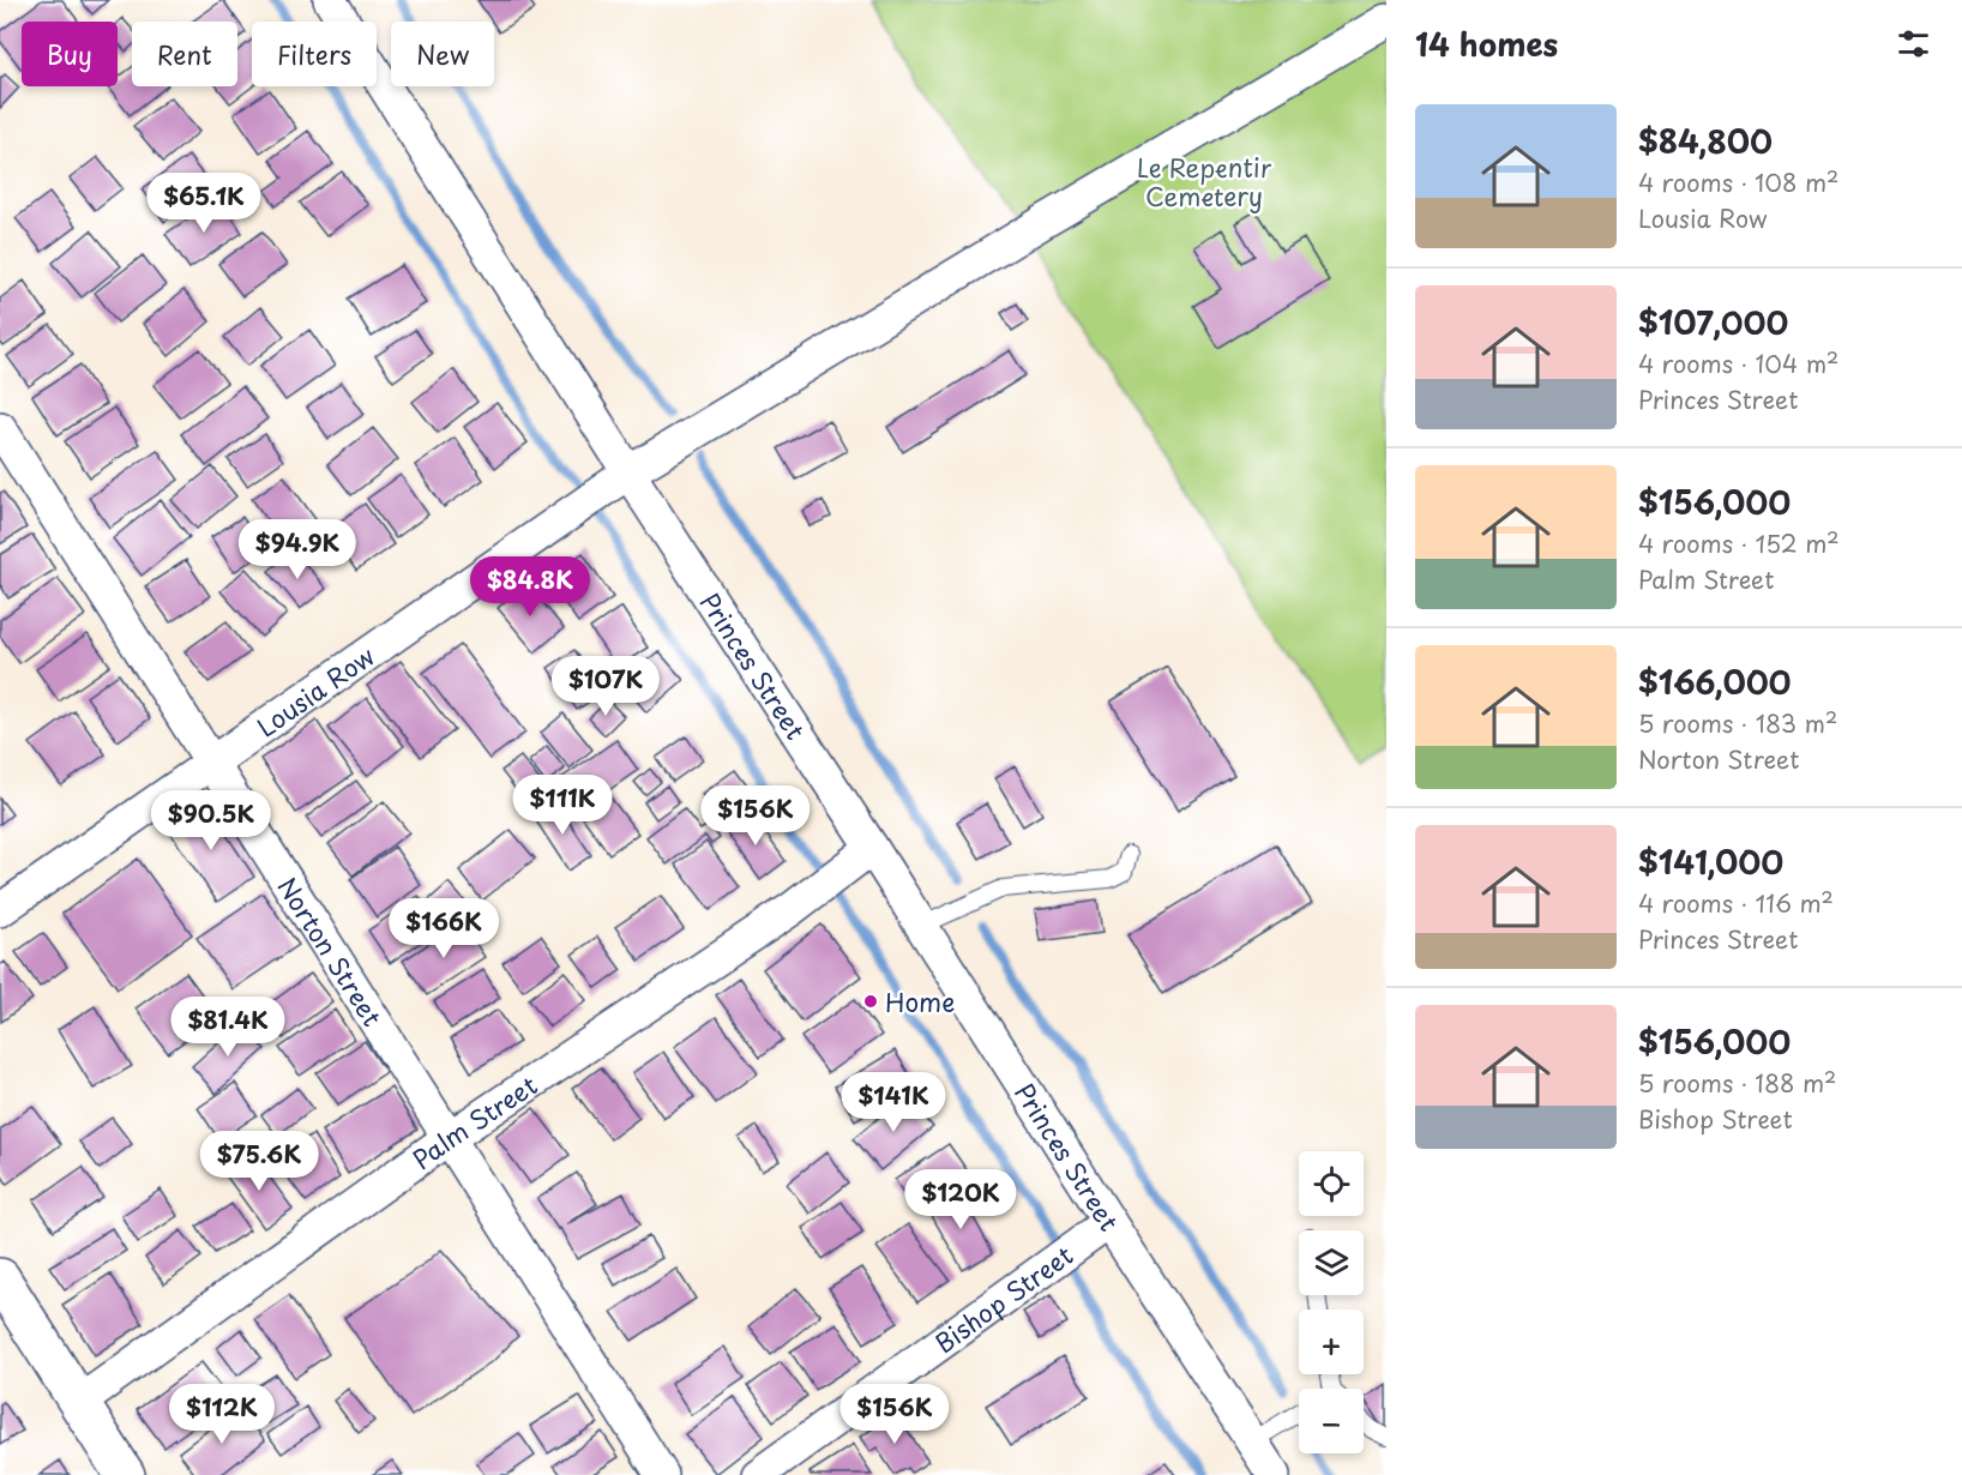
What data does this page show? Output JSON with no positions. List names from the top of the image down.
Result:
{
  "streets": {
    "street": [
      "Princes Street",
      "Lousia Row",
      "Norton Street",
      "Palm Street",
      "Bishop Street"
    ]
  },
  "crossings": [
    ["Princes Street", "Lousia Row"],
    ["Princes Street", "Palm Street"],
    ["Princes Street", "Bishop Street"],
    ["Lousia Row", "Norton Street"],
    ["Norton Street", "Palm Street"]
  ],
  "parks": ["Le Repentir Cemetery"],
  "places": ["Home"],
  "page": {
    "heading": "14 homes",
    "chip": [
      "Buy",
      "Rent",
      "Filters",
      "New"
    ],
    "list": [
      {
        "name": "$84,800",
        "note": "4 rooms · 108 m² · Lousia Row"
      },
      {
        "name": "$107,000",
        "note": "4 rooms · 104 m² · Princes Street"
      },
      {
        "name": "$156,000",
        "note": "4 rooms · 152 m² · Palm Street"
      },
      {
        "name": "$166,000",
        "note": "5 rooms · 183 m² · Norton Street"
      },
      {
        "name": "$141,000",
        "note": "4 rooms · 116 m² · Princes Street"
      },
      {
        "name": "$156,000",
        "note": "5 rooms · 188 m² · Bishop Street"
      }
    ],
    "price": [
      "$65.1K",
      "$94.9K",
      "$84.8K",
      "$107K",
      "$111K",
      "$156K",
      "$90.5K",
      "$166K",
      "$81.4K",
      "$141K",
      "$75.6K",
      "$120K",
      "$112K",
      "$156K"
    ],
    "map_buttons": ["+", "−"]
  }
}
